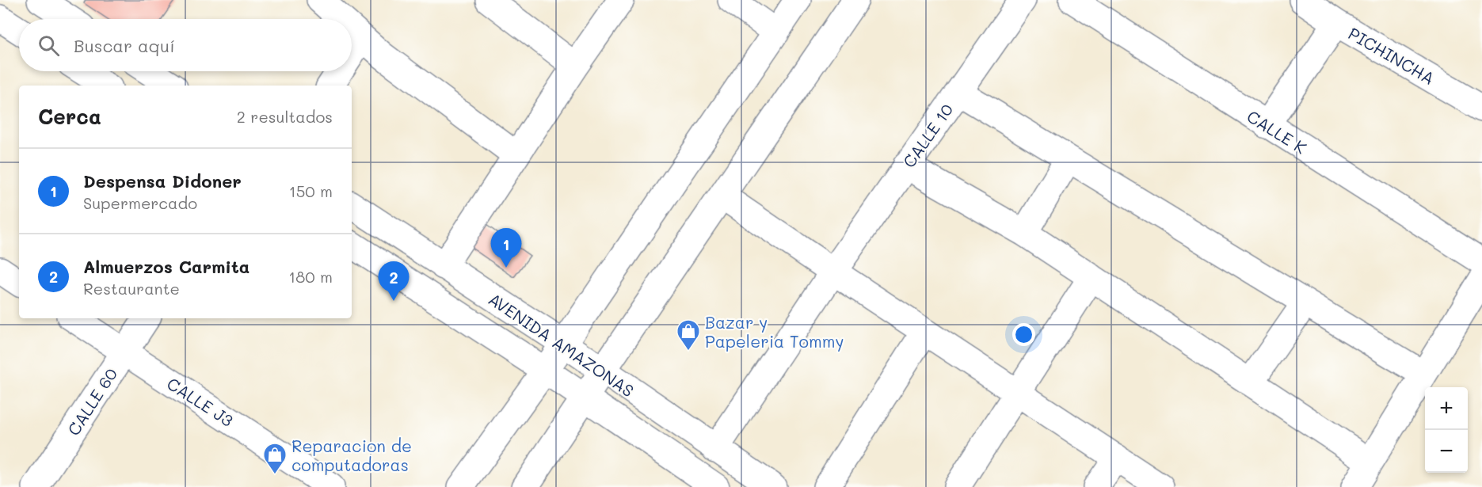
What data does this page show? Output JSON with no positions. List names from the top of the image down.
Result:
{
  "streets": {
    "street": [
      "PICHINCHA",
      "CALLE K",
      "CALLE 10",
      "AVENIDA AMAZONAS",
      "CALLE 60",
      "CALLE J3"
    ]
  },
  "crossings": [
    ["CALLE 10", "AVENIDA AMAZONAS"],
    ["CALLE 60", "CALLE J3"]
  ],
  "places": {
    "shop": ["Bazar y Papeleria Tommy", "Reparacion de computadoras"]
  },
  "page": {
    "search": "Buscar aquí",
    "heading": ["Cerca", "2 resultados"],
    "list": [
      {
        "mark": "1",
        "name": "Despensa Didoner",
        "note": "Supermercado",
        "value": "150 m"
      },
      {
        "mark": "2",
        "name": "Almuerzos Carmita",
        "note": "Restaurante",
        "value": "180 m"
      }
    ],
    "pins": ["1", "2"],
    "map_buttons": ["+", "−"]
  }
}
